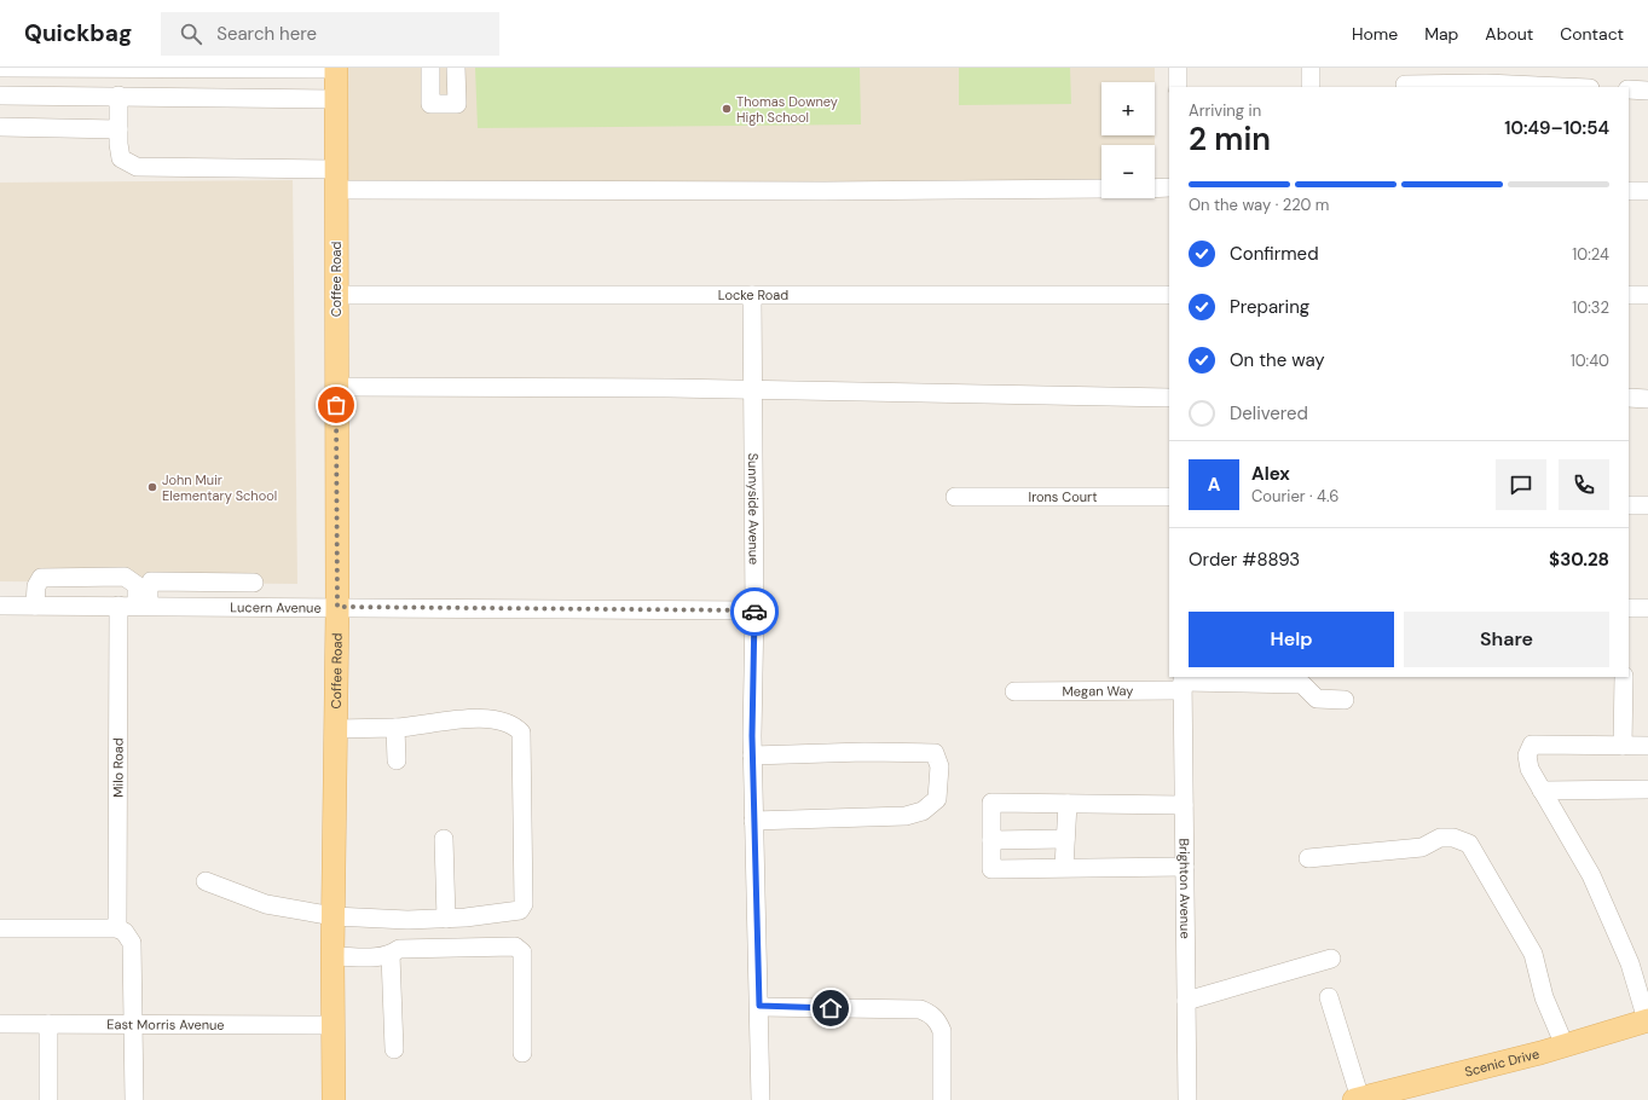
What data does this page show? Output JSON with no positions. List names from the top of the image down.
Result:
{
  "streets": {
    "main road": ["Coffee Road", "Scenic Drive"],
    "street": [
      "Locke Road",
      "Irons Court",
      "Sunnyside Avenue",
      "Lucern Avenue",
      "Megan Way",
      "Milo Road",
      "Brighton Avenue",
      "East Morris Avenue"
    ]
  },
  "crossings": [
    ["Coffee Road", "Locke Road"],
    ["Coffee Road", "Lucern Avenue"],
    ["Coffee Road", "East Morris Avenue"],
    ["Locke Road", "Sunnyside Avenue"],
    ["Sunnyside Avenue", "Lucern Avenue"],
    ["Lucern Avenue", "Milo Road"],
    ["Megan Way", "Brighton Avenue"]
  ],
  "places": ["Thomas Downey High School", "John Muir Elementary School"],
  "page": {
    "header": "Quickbag",
    "search": "Search here",
    "nav": [
      "Home",
      "Map",
      "About",
      "Contact"
    ],
    "map_buttons": ["+", "−"],
    "heading": ["2 min", "Arriving in", "10:49–10:54"],
    "panel": [
      "Alex",
      "Courier · 4.6",
      "Order #8893",
      "$30.28"
    ],
    "bar": "On the way · 220 m",
    "list": [
      ["Confirmed", "10:24"],
      ["Preparing", "10:32"],
      ["On the way", "10:40"],
      "Delivered"
    ],
    "round": "A",
    "buttons": ["Help", "Share"]
  }
}
